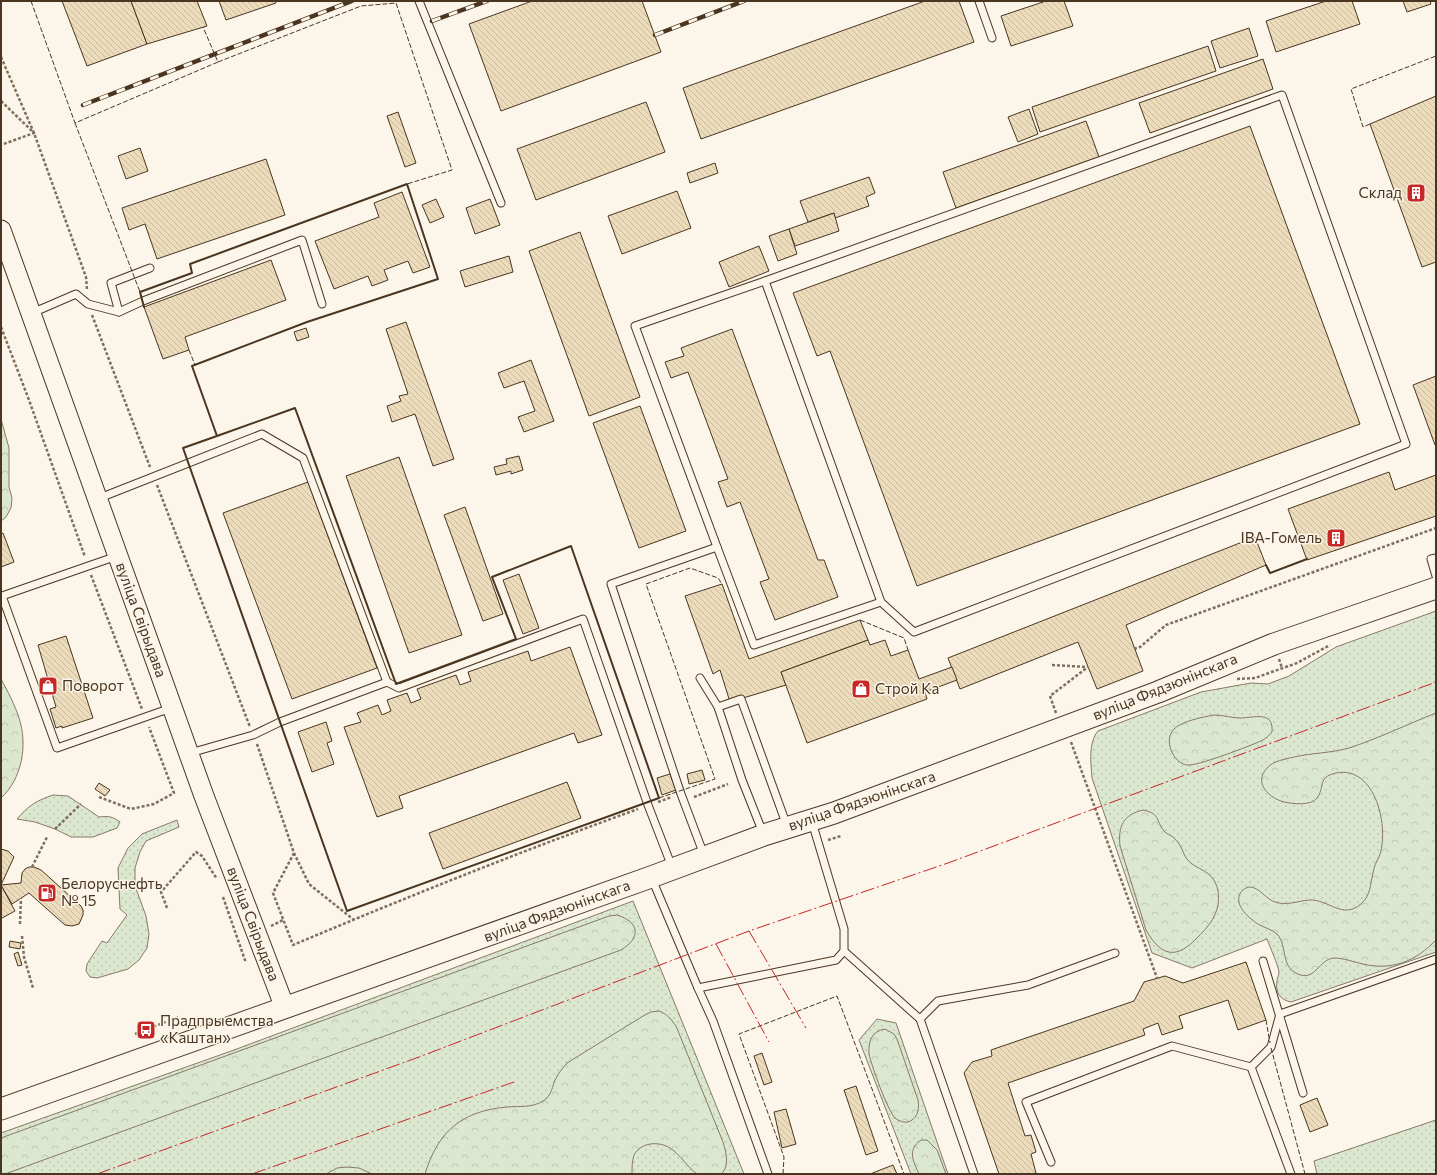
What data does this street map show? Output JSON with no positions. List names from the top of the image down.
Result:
{
  "streets": {
    "main road": ["вуліца Свірыдава", "вуліца Фядзюнінскага"]
  },
  "crossings": [
    ["вуліца Свірыдава", "вуліца Фядзюнінскага"]
  ],
  "places": {
    "building": ["Склад", "IBA-Гомель"],
    "shop": ["Поворот", "Строй Ка"],
    "fuel station": ["Белоруснефть № 15"],
    "bus stop": ["Прадпрыемства «Каштан»"]
  }
}
